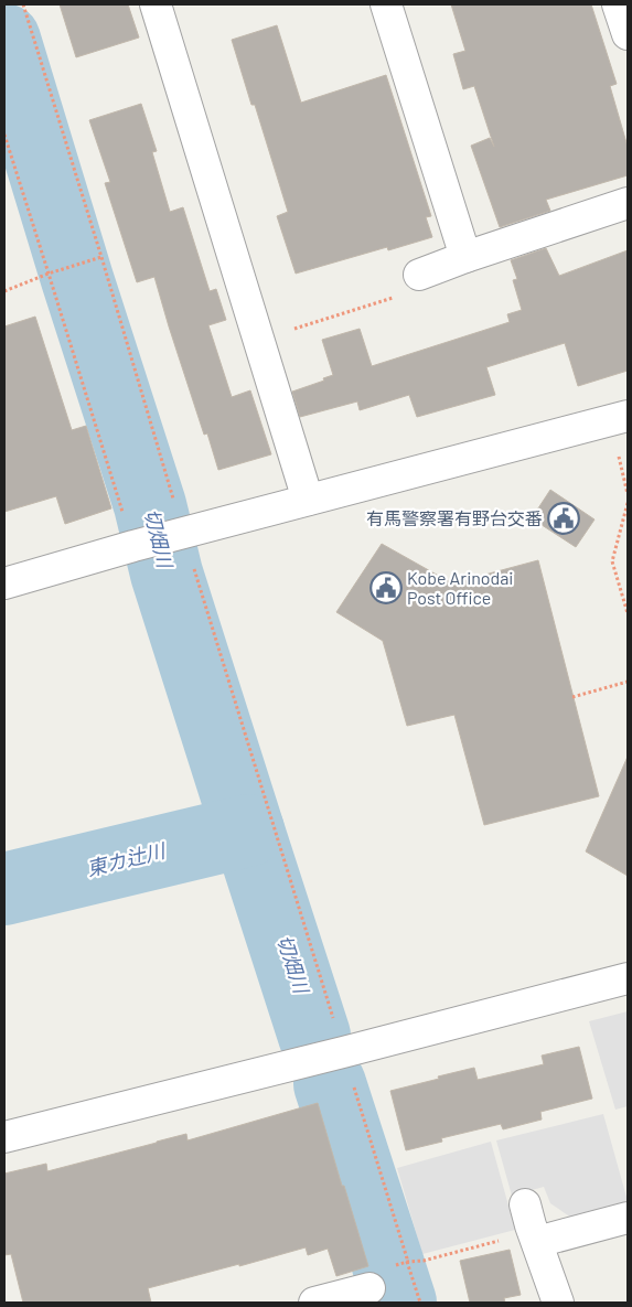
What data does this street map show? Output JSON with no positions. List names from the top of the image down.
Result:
{
  "water": ["切畑川", "東カ辻川"],
  "places": {
    "public building": ["有馬警察署有野台交番", "Kobe Arinodai Post Office"]
  }
}
